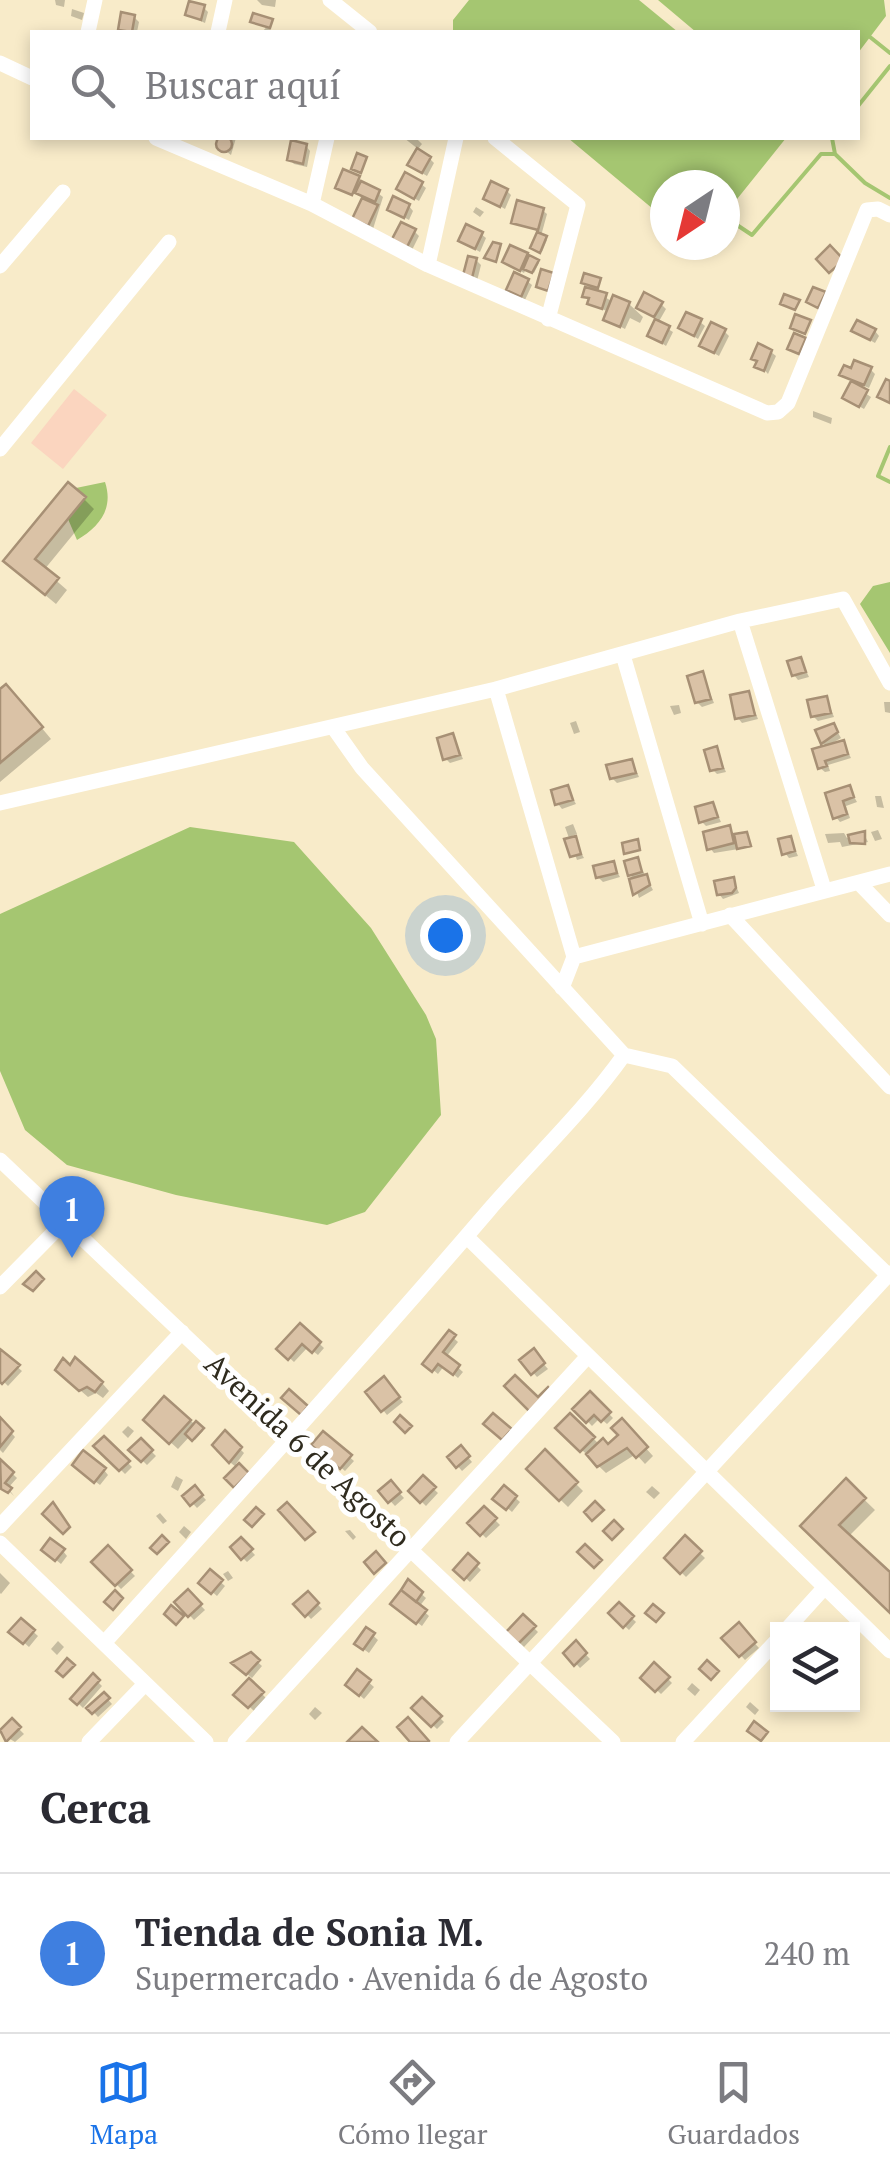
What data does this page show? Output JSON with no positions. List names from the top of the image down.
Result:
{
  "streets": {
    "street": ["Avenida 6 de Agosto"]
  },
  "north": "bottom left",
  "page": {
    "search": "Buscar aquí",
    "pins": "1",
    "heading": "Cerca",
    "list": [
      {
        "mark": "1",
        "name": "Tienda de Sonia M.",
        "note": "Supermercado · Avenida 6 de Agosto",
        "value": "240 m"
      }
    ],
    "nav": ["Mapa", "Cómo llegar", "Guardados"]
  }
}
